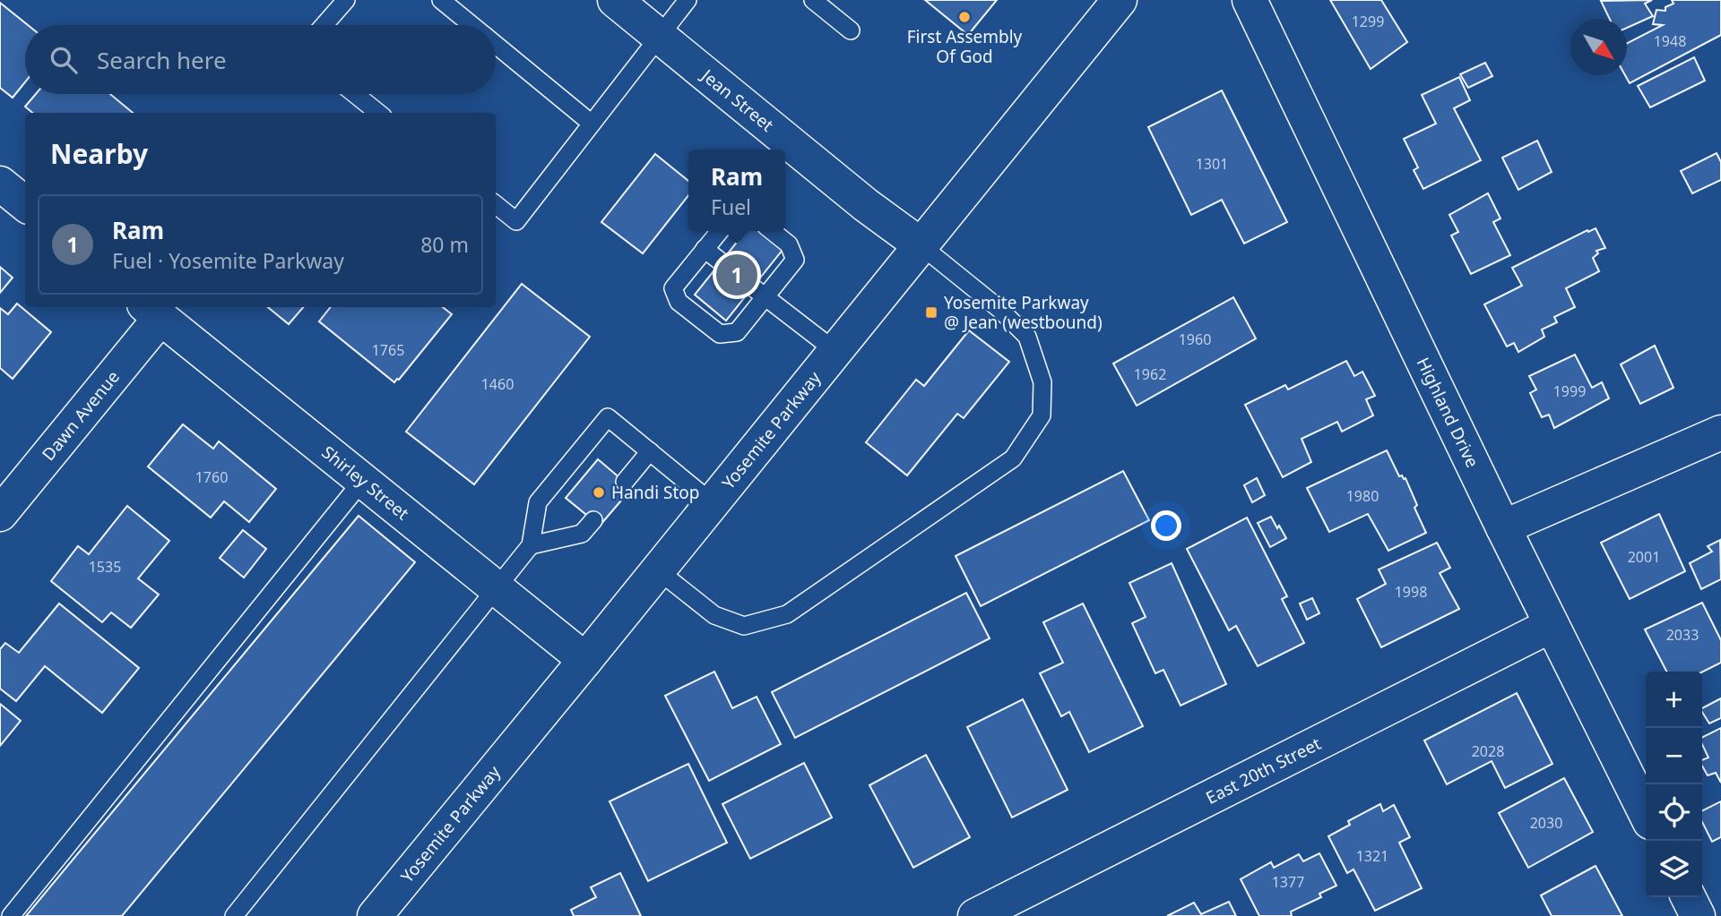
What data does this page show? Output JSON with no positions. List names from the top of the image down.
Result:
{
  "streets": {
    "street": [
      "Jean Street",
      "Highland Drive",
      "Dawn Avenue",
      "Yosemite Parkway",
      "Shirley Street",
      "East 20th Street"
    ]
  },
  "crossings": [
    ["Jean Street", "Yosemite Parkway"],
    ["Highland Drive", "East 20th Street"],
    ["Dawn Avenue", "Shirley Street"],
    ["Yosemite Parkway", "Shirley Street"]
  ],
  "places": {
    "other": ["First Assembly Of God", "Handi Stop"],
    "transit": ["Yosemite Parkway @ Jean (westbound)"]
  },
  "house_numbers": [
    "1299",
    "1948",
    "1301",
    "1960",
    "1765",
    "1962",
    "1460",
    "1999",
    "1760",
    "1980",
    "2001",
    "1535",
    "1998",
    "2033",
    "2028",
    "2030",
    "1321",
    "1377"
  ],
  "north": "bottom right",
  "page": {
    "search": "Search here",
    "heading": "Nearby",
    "popup": ["Ram", "Fuel"],
    "list": [
      {
        "mark": "1",
        "name": "Ram",
        "note": "Fuel · Yosemite Parkway",
        "value": "80 m"
      }
    ],
    "pins": "1",
    "map_buttons": ["+", "−"]
  }
}
